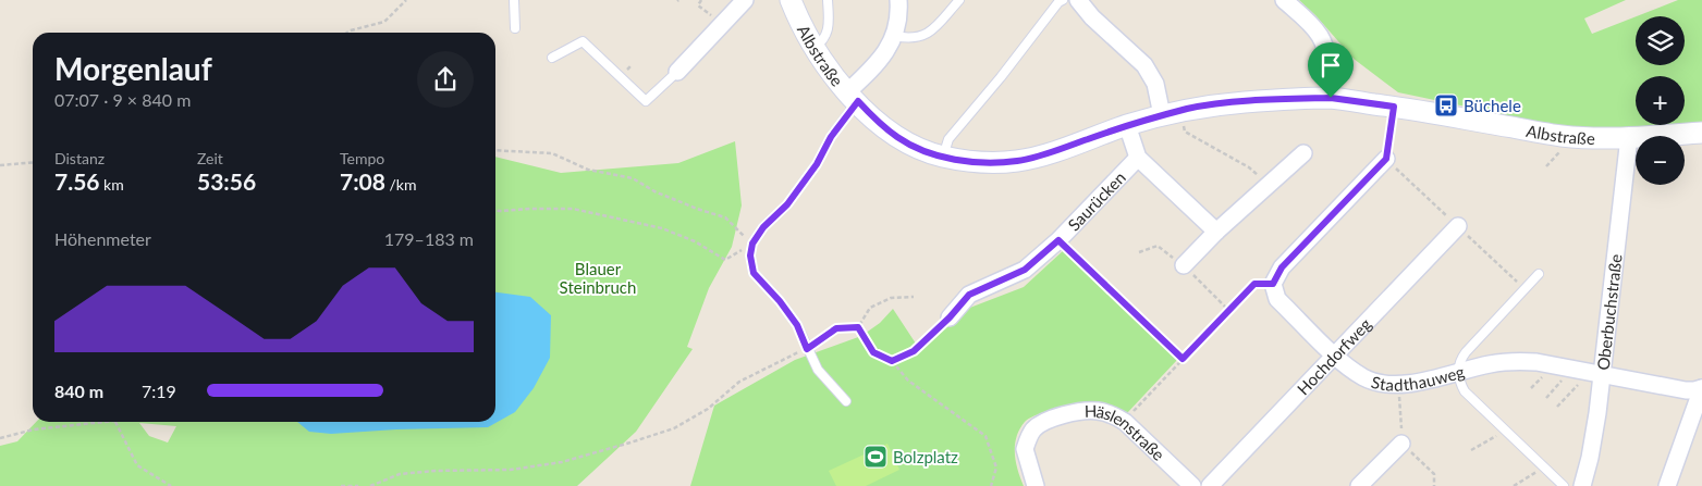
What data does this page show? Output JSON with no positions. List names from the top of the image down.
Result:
{
  "streets": {
    "street": [
      "Albstraße",
      "Saurücken",
      "Oberbuchstraße",
      "Hochdorfweg",
      "Stadthauweg",
      "Häslenstraße"
    ]
  },
  "crossings": [
    ["Albstraße", "Saurücken"],
    ["Albstraße", "Oberbuchstraße"],
    ["Oberbuchstraße", "Stadthauweg"],
    ["Hochdorfweg", "Stadthauweg"]
  ],
  "parks": ["Blauer Steinbruch"],
  "places": {
    "bus stop": ["Büchele"],
    "sports": ["Bolzplatz"]
  },
  "page": {
    "map_buttons": ["+", "−"],
    "heading": ["Morgenlauf", "07:07 · 9 × 840 m"],
    "stats": [
      ["Distanz", "7.56 km"],
      ["Zeit", "53:56"],
      ["Tempo", "7:08 /km"]
    ],
    "chart": ["Höhenmeter", "179–183 m"],
    "list": [
      {
        "name": "840 m",
        "note": "7:19"
      }
    ]
  }
}
